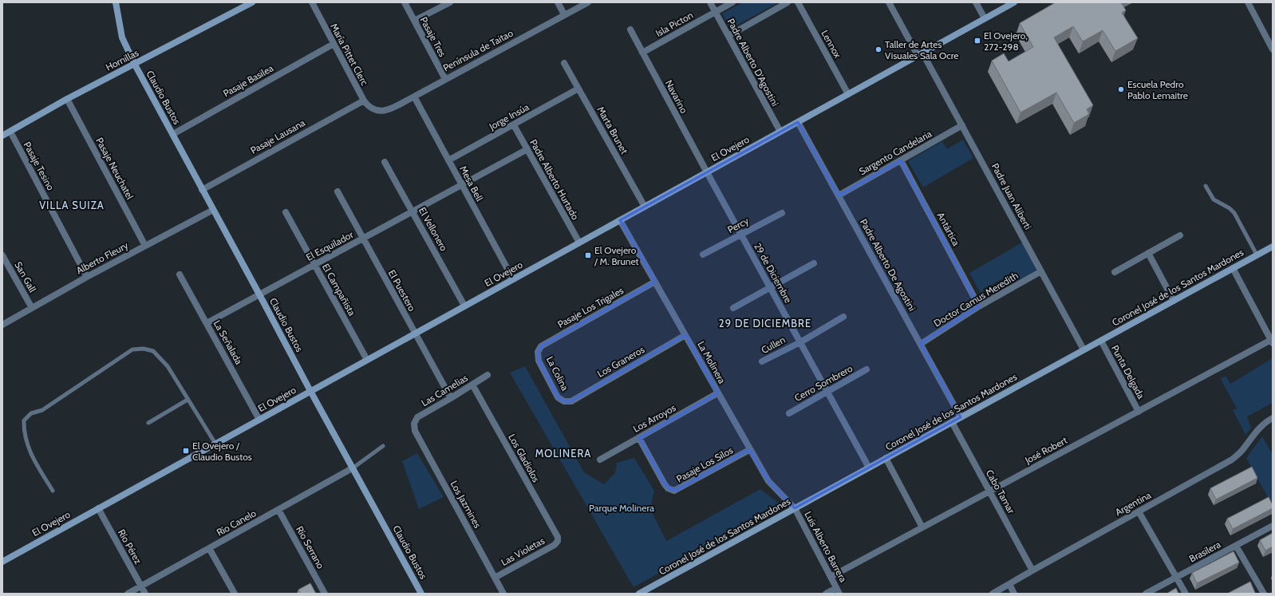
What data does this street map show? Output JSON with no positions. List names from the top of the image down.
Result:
{
  "streets": {
    "street": [
      "Isla Picton",
      "Pasaje Tres",
      "Lennox",
      "Península de Taitao",
      "María Pittet Clerc",
      "Hornillas",
      "Padre Alberto D'Agostini",
      "Pasaje Basilea",
      "Navarino",
      "Claudio Bustos",
      "Jorge Insúa",
      "Marta Brunet",
      "Pasaje Lausana",
      "El Ovejero",
      "Sargento Candelaria",
      "Pasaje Tesino",
      "Pasaje Neuchatel",
      "Padre Alberto Hurtado",
      "Mesa Bell",
      "Padre Juan Aliberti",
      "Percy",
      "El Vellonero",
      "Antártica",
      "El Esquilador",
      "Alberto Fleury",
      "Padre Alberto De Agostini",
      "29 de Diciembre",
      "San Gall",
      "Coronel José de los Santos Mardones",
      "El Campañista",
      "El Puestero",
      "Doctor Camus Meredith",
      "Pasaje Los Trigales",
      "La Señalada",
      "Cullen",
      "Los Graneros",
      "La Molinera",
      "Punta Delgada",
      "La Colina",
      "Cerro Sombrero",
      "Las Camelias",
      "Los Arroyos",
      "José Robert",
      "Los Gladiolos",
      "Pasaje Los Silos",
      "Cabo Tamar",
      "Argentina",
      "Los Jazmines",
      "Río Canelo",
      "Río Pérez",
      "Luis Alberto Barrera",
      "Río Serrano",
      "Las Violetas",
      "Brasilera"
    ]
  },
  "crossings": [
    ["Isla Picton", "Padre Alberto D'Agostini"],
    ["Isla Picton", "Navarino"],
    ["Pasaje Tres", "Península de Taitao"],
    ["Lennox", "El Ovejero"],
    ["Península de Taitao", "María Pittet Clerc"],
    ["Península de Taitao", "Mesa Bell"],
    ["María Pittet Clerc", "Pasaje Basilea"],
    ["María Pittet Clerc", "Pasaje Lausana"],
    ["Hornillas", "Claudio Bustos"],
    ["Hornillas", "Pasaje Tesino"],
    ["Hornillas", "Pasaje Neuchatel"],
    ["Padre Alberto D'Agostini", "El Ovejero"],
    ["Pasaje Basilea", "Claudio Bustos"],
    ["Navarino", "El Ovejero"],
    ["Navarino", "29 de Diciembre"],
    ["Claudio Bustos", "Pasaje Lausana"],
    ["Claudio Bustos", "El Ovejero"],
    ["Claudio Bustos", "El Esquilador"],
    ["Claudio Bustos", "Alberto Fleury"],
    ["Claudio Bustos", "Río Canelo"],
    ["Jorge Insúa", "Marta Brunet"],
    ["Jorge Insúa", "Padre Alberto Hurtado"],
    ["Jorge Insúa", "Mesa Bell"],
    ["Marta Brunet", "El Ovejero"],
    ["El Ovejero", "Padre Alberto Hurtado"],
    ["El Ovejero", "Mesa Bell"],
    ["El Ovejero", "Padre Juan Aliberti"],
    ["El Ovejero", "El Vellonero"],
    ["El Ovejero", "Padre Alberto De Agostini"],
    ["El Ovejero", "29 de Diciembre"],
    ["El Ovejero", "El Campañista"],
    ["El Ovejero", "El Puestero"],
    ["El Ovejero", "La Señalada"],
    ["El Ovejero", "La Molinera"],
    ["El Ovejero", "Río Pérez"],
    ["Sargento Candelaria", "Padre Juan Aliberti"],
    ["Sargento Candelaria", "Antártica"],
    ["Sargento Candelaria", "Padre Alberto De Agostini"],
    ["Pasaje Tesino", "Alberto Fleury"],
    ["Pasaje Neuchatel", "Alberto Fleury"],
    ["Padre Alberto Hurtado", "El Esquilador"],
    ["Mesa Bell", "El Esquilador"],
    ["Padre Juan Aliberti", "Coronel José de los Santos Mardones"],
    ["Padre Juan Aliberti", "Doctor Camus Meredith"],
    ["Percy", "29 de Diciembre"],
    ["El Vellonero", "El Esquilador"],
    ["Antártica", "Doctor Camus Meredith"],
    ["El Esquilador", "El Campañista"],
    ["El Esquilador", "El Puestero"],
    ["El Esquilador", "La Señalada"],
    ["Alberto Fleury", "San Gall"],
    ["Padre Alberto De Agostini", "Coronel José de los Santos Mardones"],
    ["Padre Alberto De Agostini", "Doctor Camus Meredith"],
    ["29 de Diciembre", "Coronel José de los Santos Mardones"],
    ["29 de Diciembre", "Cullen"],
    ["29 de Diciembre", "Cerro Sombrero"],
    ["Coronel José de los Santos Mardones", "La Molinera"],
    ["Coronel José de los Santos Mardones", "Punta Delgada"],
    ["Coronel José de los Santos Mardones", "Cabo Tamar"],
    ["Coronel José de los Santos Mardones", "Luis Alberto Barrera"],
    ["El Puestero", "Las Camelias"],
    ["Pasaje Los Trigales", "La Molinera"],
    ["Pasaje Los Trigales", "La Colina"],
    ["Los Graneros", "La Molinera"],
    ["Los Graneros", "La Colina"],
    ["La Molinera", "Los Arroyos"],
    ["La Molinera", "Pasaje Los Silos"],
    ["La Molinera", "Luis Alberto Barrera"],
    ["Punta Delgada", "José Robert"],
    ["Las Camelias", "Los Gladiolos"],
    ["Las Camelias", "Los Jazmines"],
    ["Los Arroyos", "Pasaje Los Silos"],
    ["José Robert", "Cabo Tamar"],
    ["José Robert", "Luis Alberto Barrera"],
    ["Los Gladiolos", "Las Violetas"],
    ["Cabo Tamar", "Argentina"],
    ["Los Jazmines", "Las Violetas"],
    ["Río Canelo", "Río Pérez"],
    ["Río Canelo", "Río Serrano"]
  ],
  "districts": ["VILLA SUIZA", "29 DE DICIEMBRE", "MOLINERA"],
  "parks": ["Parque Molinera"],
  "places": {
    "transit": ["El Ovejero, 272-298", "El Ovejero / M. Brunet", "El Ovejero / Claudio Bustos"],
    "other": ["Taller de Artes Visuales Sala Ocre", "Escuela Pedro Pablo Lemaitre"]
  }
}
